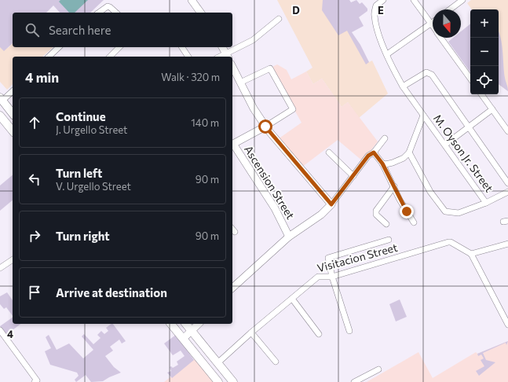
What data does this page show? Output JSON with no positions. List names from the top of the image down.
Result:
{
  "streets": {
    "street": ["M. Oyson Jr. Street", "Ascension Street", "Visitacion Street"]
  },
  "north": "bottom",
  "page": {
    "map_buttons": ["+", "−"],
    "search": "Search here",
    "heading": ["4 min", "Walk · 320 m"],
    "list": [
      ["Continue", "J. Urgello Street", "140 m"],
      ["Turn left", "V. Urgello Street", "90 m"],
      ["Turn right", "90 m"],
      "Arrive at destination"
    ]
  },
  "grid": {
    "columns": ["D", "E"],
    "rows": ["4"]
  }
}
